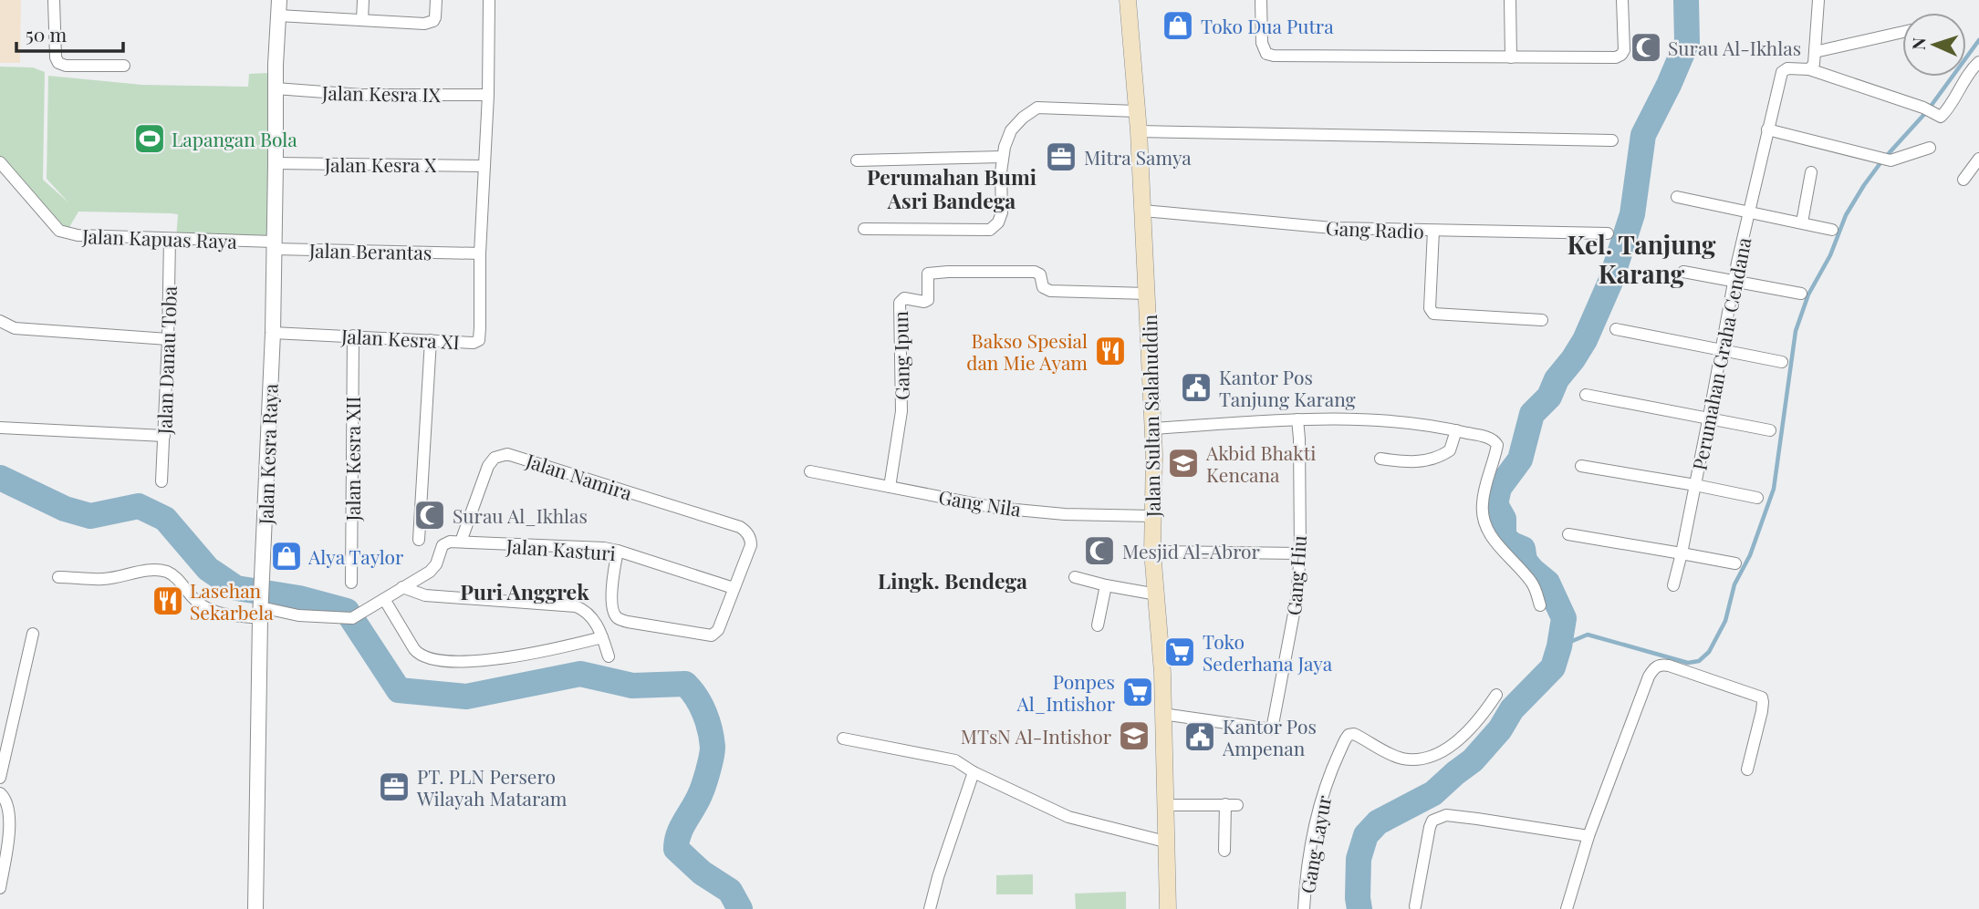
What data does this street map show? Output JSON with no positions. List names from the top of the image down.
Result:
{
  "streets": {
    "main road": ["Jalan Sultan Salahuddin"],
    "street": [
      "Jalan Kesra IX",
      "Jalan Kesra X",
      "Gang Radio",
      "Jalan Kapuas Raya",
      "Jalan Berantas",
      "Jalan Kesra XI",
      "Perumahan Graha Cendana",
      "Gang Ipun",
      "Jalan Danau Toba",
      "Jalan Kesra Raya",
      "Jalan Kesra XII",
      "Jalan Namira",
      "Gang Nila",
      "Jalan Kasturi",
      "Gang Hiu",
      "Gang Layur"
    ]
  },
  "crossings": [
    ["Jalan Kesra IX", "Jalan Kesra Raya"],
    ["Jalan Kesra X", "Jalan Kesra Raya"],
    ["Gang Radio", "Jalan Sultan Salahuddin"],
    ["Jalan Kapuas Raya", "Jalan Berantas"],
    ["Jalan Kapuas Raya", "Jalan Danau Toba"],
    ["Jalan Kapuas Raya", "Jalan Kesra Raya"],
    ["Jalan Berantas", "Jalan Kesra XI"],
    ["Jalan Berantas", "Jalan Kesra Raya"],
    ["Jalan Kesra XI", "Jalan Kesra Raya"],
    ["Jalan Kesra XI", "Jalan Kesra XII"],
    ["Gang Ipun", "Jalan Sultan Salahuddin"],
    ["Gang Ipun", "Gang Nila"],
    ["Jalan Sultan Salahuddin", "Gang Nila"],
    ["Jalan Sultan Salahuddin", "Gang Hiu"],
    ["Jalan Namira", "Jalan Kasturi"]
  ],
  "districts": [
    "Perumahan Bumi Asri Bandega",
    "Kel. Tanjung Karang",
    "Lingk. Bendega",
    "Puri Anggrek"
  ],
  "places": {
    "shop": ["Toko Dua Putra", "Alya Taylor"],
    "mosque": ["Surau Al-Ikhlas", "Surau Al_Ikhlas", "Mesjid Al-Abror"],
    "sports": ["Lapangan Bola"],
    "office": ["Mitra Samya", "PT. PLN Persero Wilayah Mataram"],
    "restaurant": ["Bakso Spesial dan Mie Ayam", "Lasehan Sekarbela"],
    "public building": ["Kantor Pos Tanjung Karang", "Kantor Pos Ampenan"],
    "school or university": ["Akbid Bhakti Kencana", "MTsN Al-Intishor"],
    "supermarket": ["Toko Sederhana Jaya", "Ponpes Al_Intishor"]
  },
  "scale_bar": "50 m",
  "north": "left"
}
